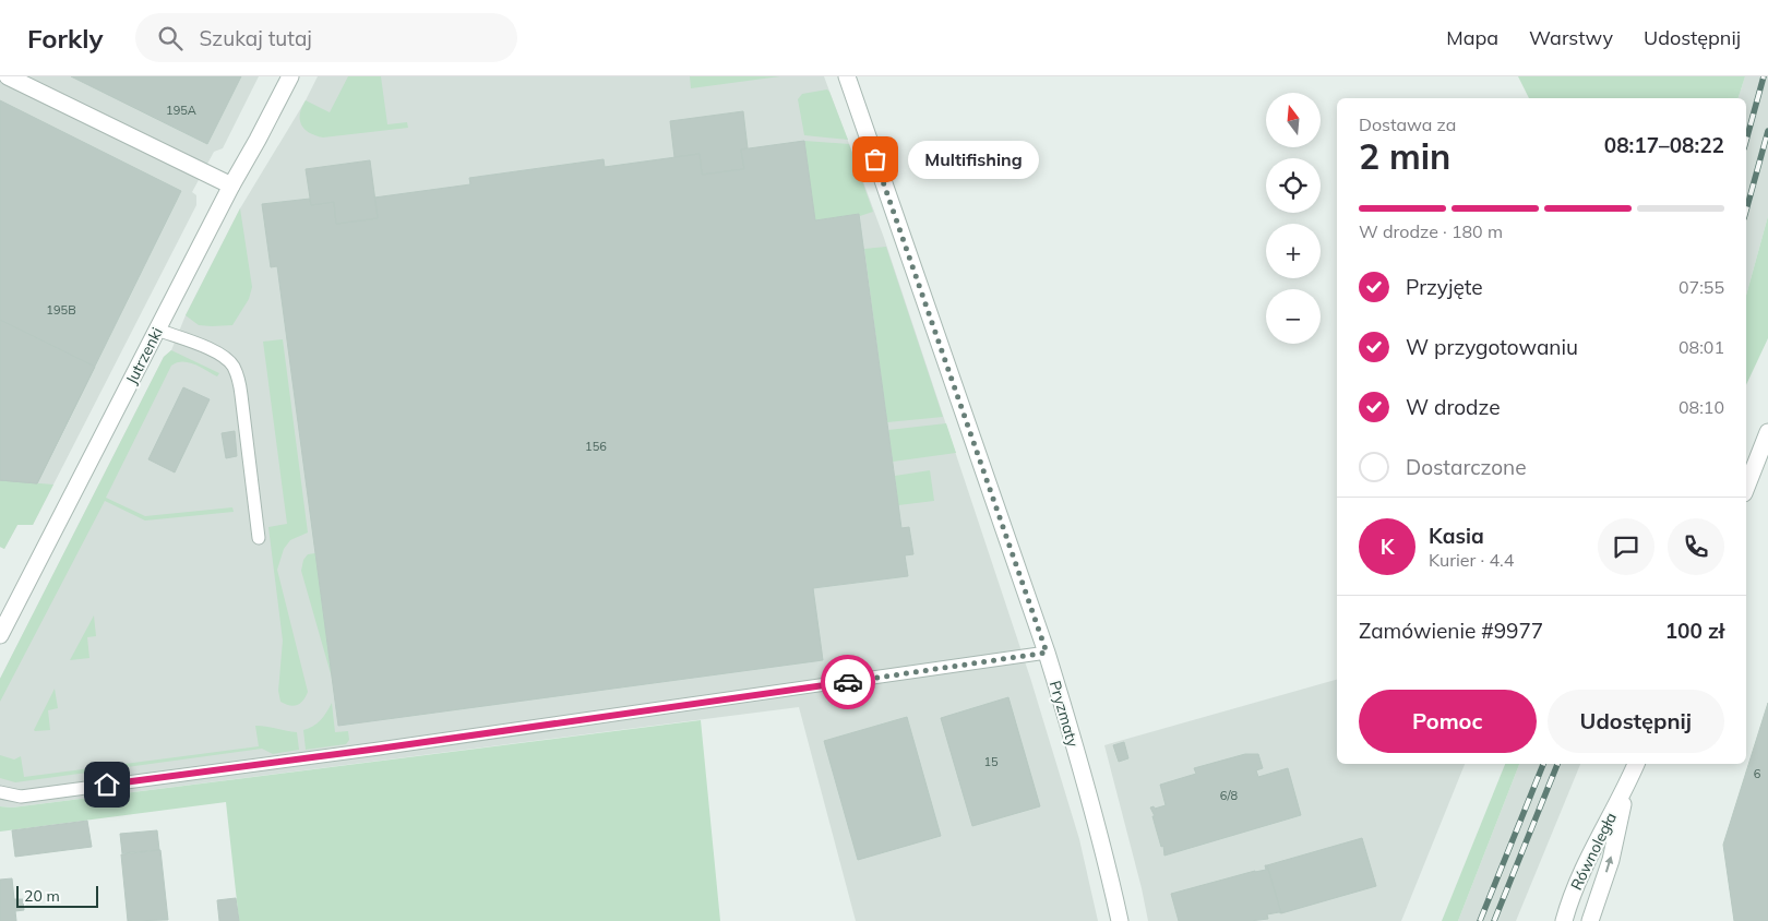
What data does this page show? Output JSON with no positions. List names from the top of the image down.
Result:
{
  "streets": {
    "street": ["Jutrzenki", "Pryzmaty", "Równoległa"]
  },
  "places": ["Multifishing"],
  "house_numbers": [
    "195A",
    "195B",
    "156",
    "15",
    "6",
    "6/8"
  ],
  "scale_bar": "20 m",
  "north": "top",
  "page": {
    "header": "Forkly",
    "search": "Szukaj tutaj",
    "nav": ["Mapa", "Warstwy", "Udostępnij"],
    "map_buttons": ["+", "−"],
    "heading": ["2 min", "Dostawa za", "08:17–08:22"],
    "panel": [
      "Kasia",
      "Kurier · 4.4",
      "Zamówienie #9977",
      "100 zł"
    ],
    "bubble": "Multifishing",
    "bar": "W drodze · 180 m",
    "list": [
      ["Przyjęte", "07:55"],
      ["W przygotowaniu", "08:01"],
      ["W drodze", "08:10"],
      "Dostarczone"
    ],
    "round": "K",
    "buttons": ["Pomoc", "Udostępnij"],
    "scale": "20 m"
  }
}
